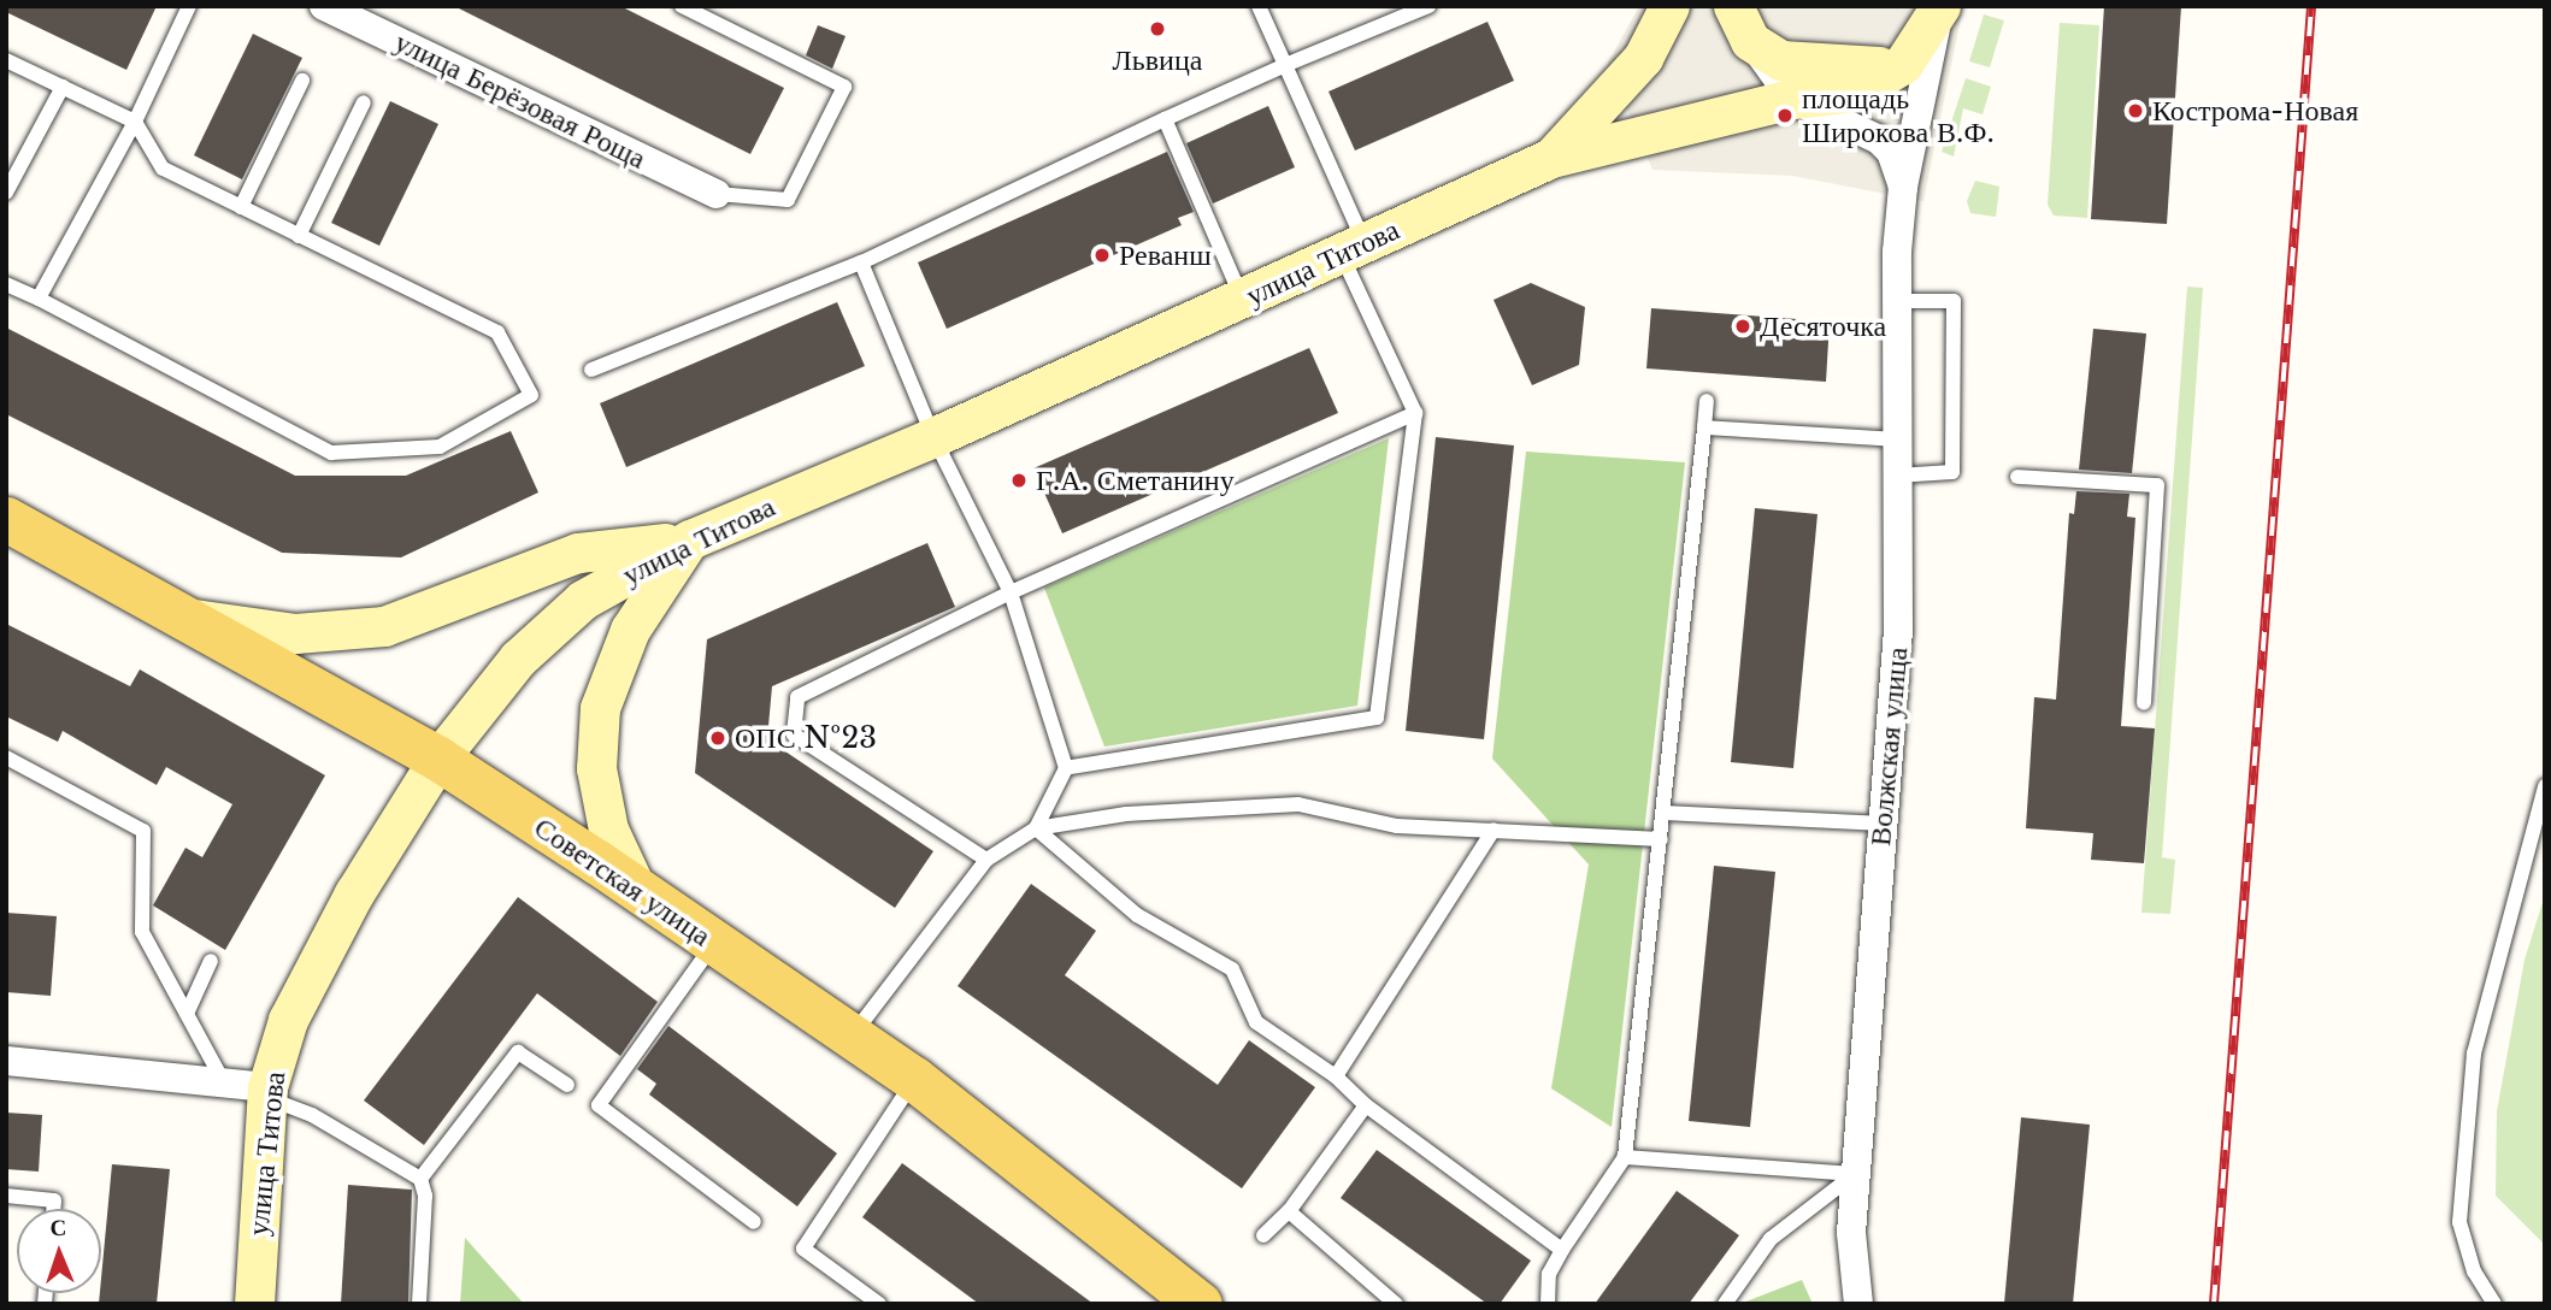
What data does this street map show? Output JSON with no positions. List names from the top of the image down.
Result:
{
  "streets": {
    "main road": ["улица Титова", "Советская улица"],
    "street": ["улица Берёзовая Роща", "Волжская улица"]
  },
  "crossings": [
    ["улица Титова", "Советская улица"]
  ],
  "places": [
    "Львица",
    "Кострома-Новая",
    "площадь Широкова В.Ф.",
    "Реванш",
    "Десяточка",
    "Г.А. Сметанину",
    "ОПС №23"
  ],
  "north": "top"
}
